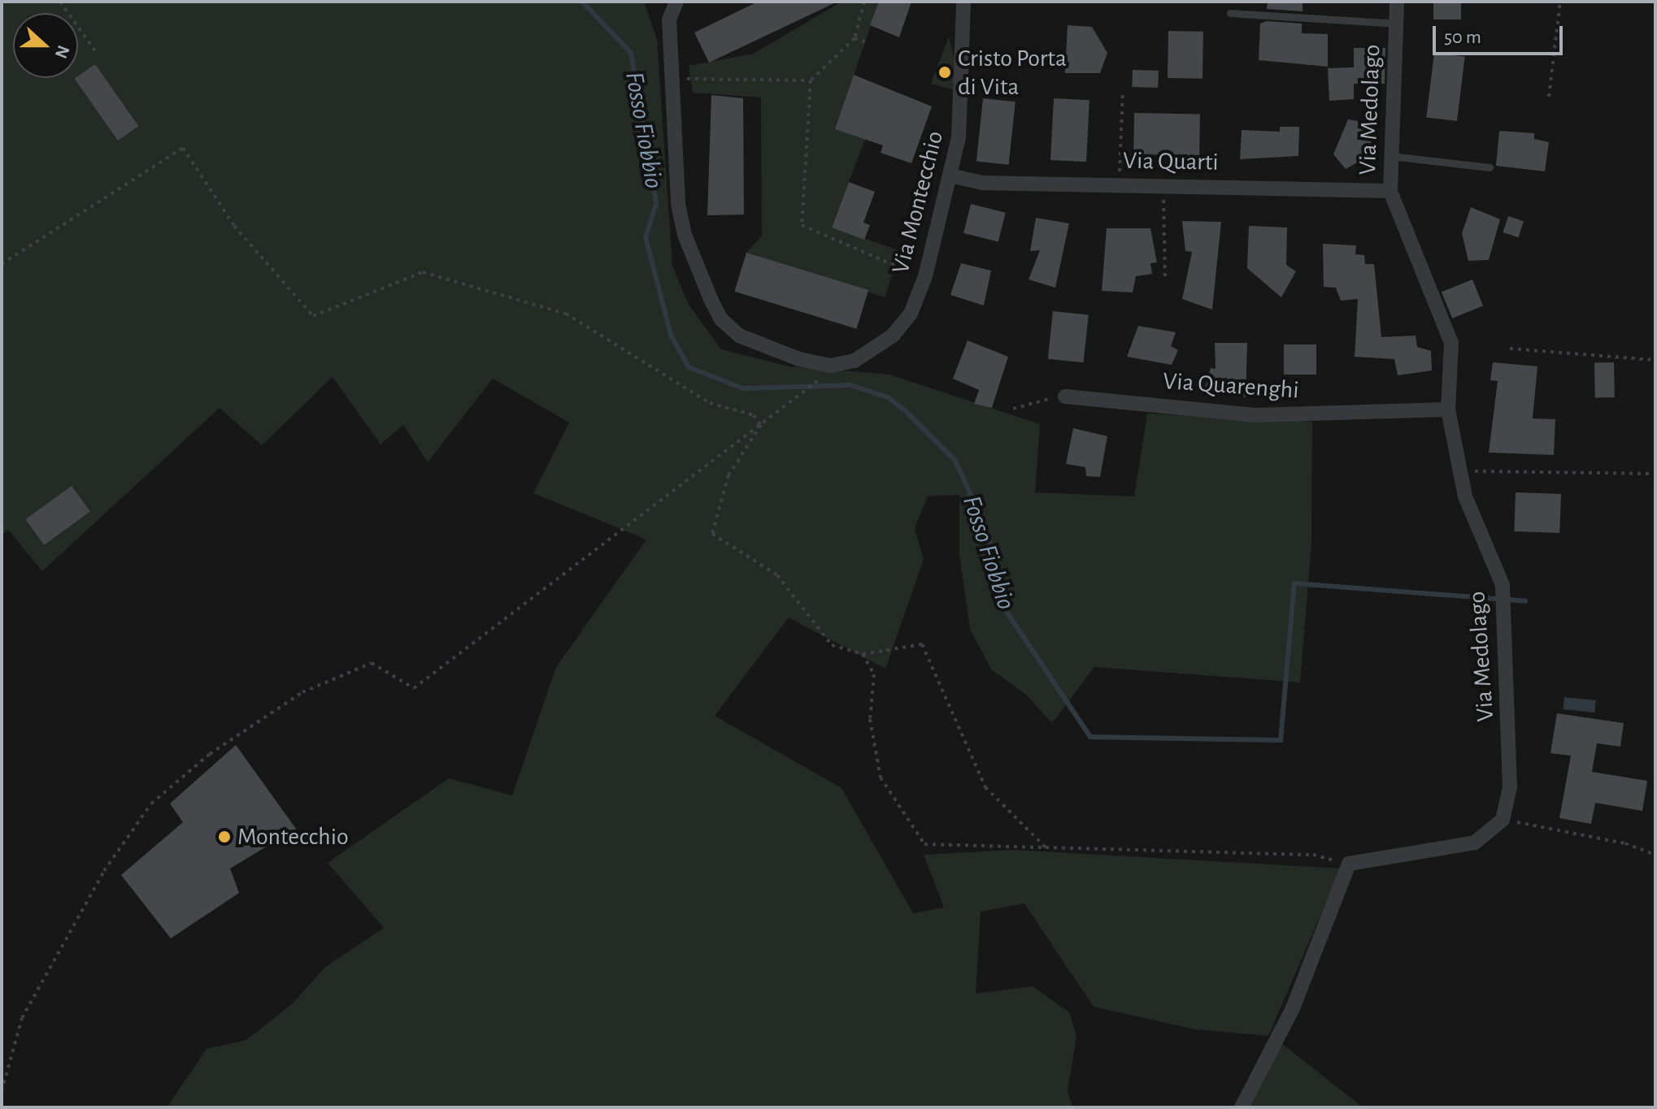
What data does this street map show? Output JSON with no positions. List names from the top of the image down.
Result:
{
  "streets": {
    "street": [
      "Via Medolago",
      "Via Quarti",
      "Via Montecchio",
      "Via Quarenghi"
    ]
  },
  "crossings": [
    ["Via Medolago", "Via Quarti"],
    ["Via Medolago", "Via Quarenghi"],
    ["Via Quarti", "Via Montecchio"]
  ],
  "water": ["Fosso Fiobbio"],
  "places": ["Cristo Porta di Vita", "Montecchio"],
  "scale_bar": "50 m",
  "north": "right"
}
